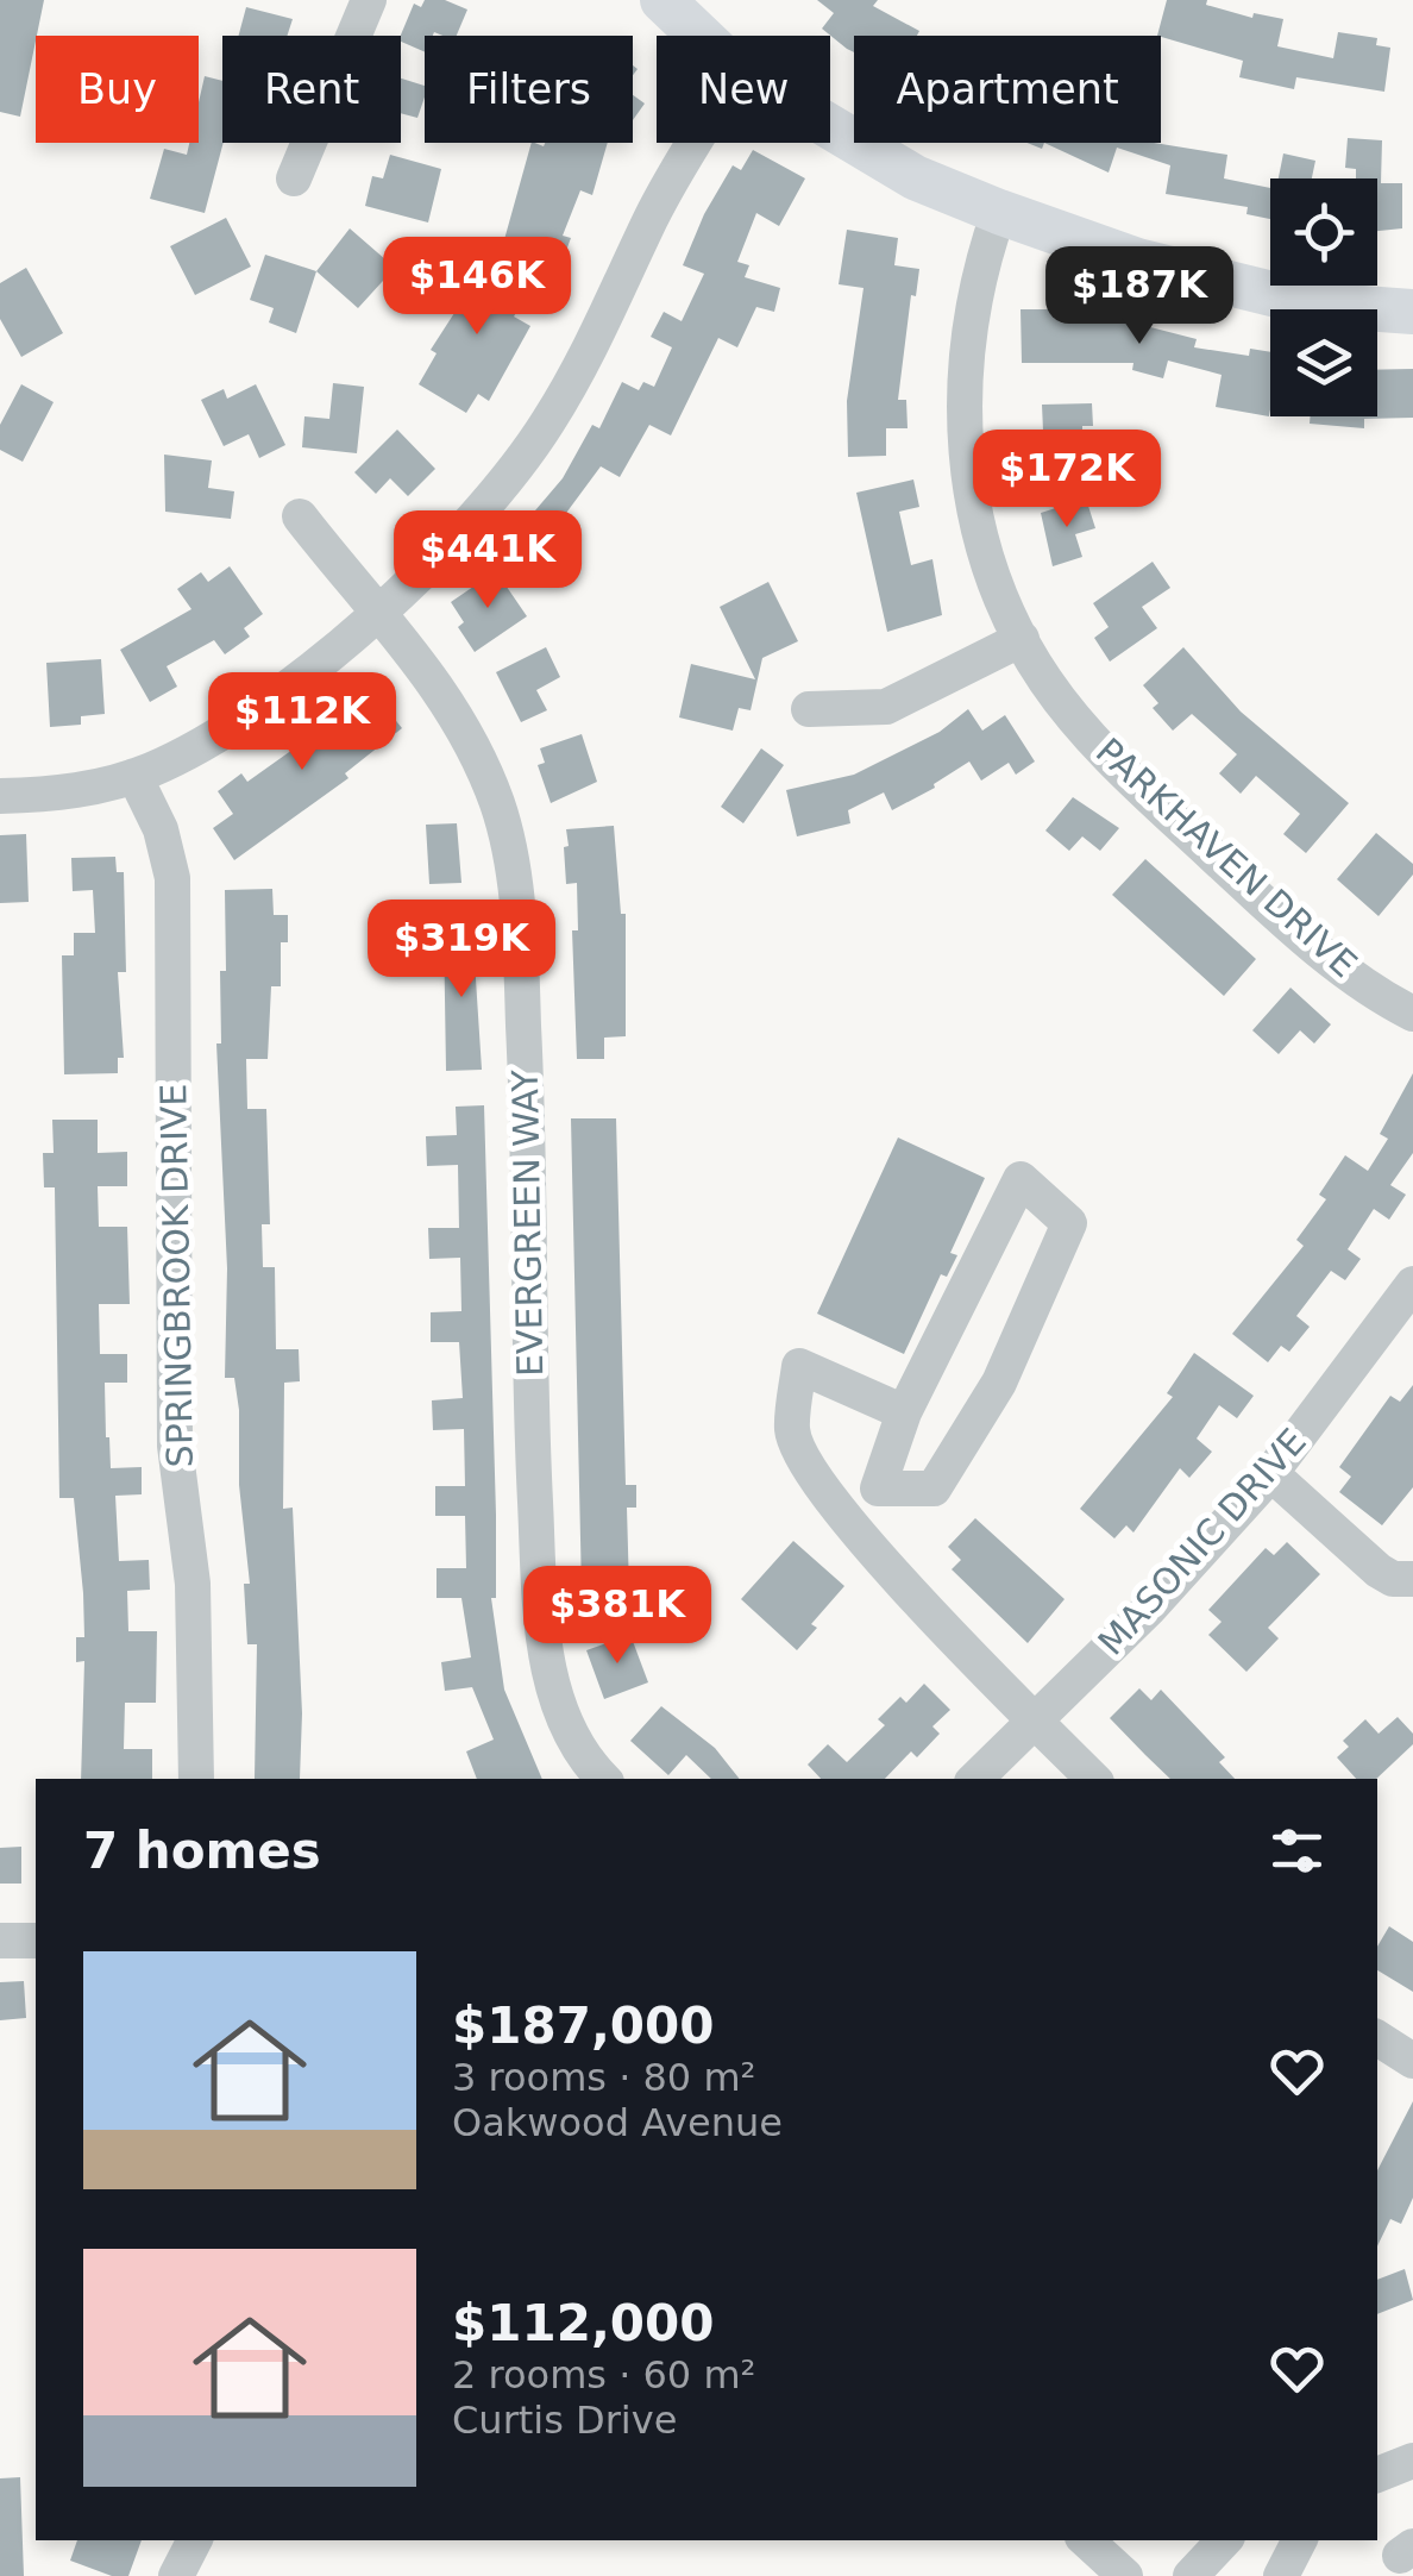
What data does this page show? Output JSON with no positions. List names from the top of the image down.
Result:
{
  "streets": {
    "street": [
      "PARKHAVEN DRIVE",
      "EVERGREEN WAY",
      "SPRINGBROOK DRIVE",
      "MASONIC DRIVE"
    ]
  },
  "page": {
    "chip": [
      "Buy",
      "Rent",
      "Filters",
      "New",
      "Apartment"
    ],
    "price": [
      "$146K",
      "$187K",
      "$172K",
      "$441K",
      "$112K",
      "$319K",
      "$381K"
    ],
    "heading": "7 homes",
    "list": [
      {
        "name": "$187,000",
        "note": "3 rooms · 80 m² · Oakwood Avenue"
      },
      {
        "name": "$112,000",
        "note": "2 rooms · 60 m² · Curtis Drive"
      }
    ]
  }
}
